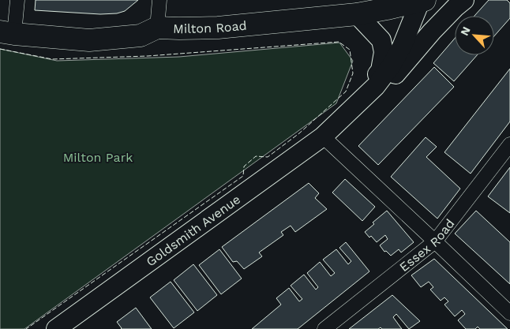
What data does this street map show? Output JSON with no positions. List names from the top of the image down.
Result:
{
  "streets": {
    "main road": ["Milton Road", "Goldsmith Avenue"],
    "street": ["Essex Road"]
  },
  "crossings": [
    ["Milton Road", "Goldsmith Avenue"]
  ],
  "parks": ["Milton Park"],
  "north": "top left"
}
